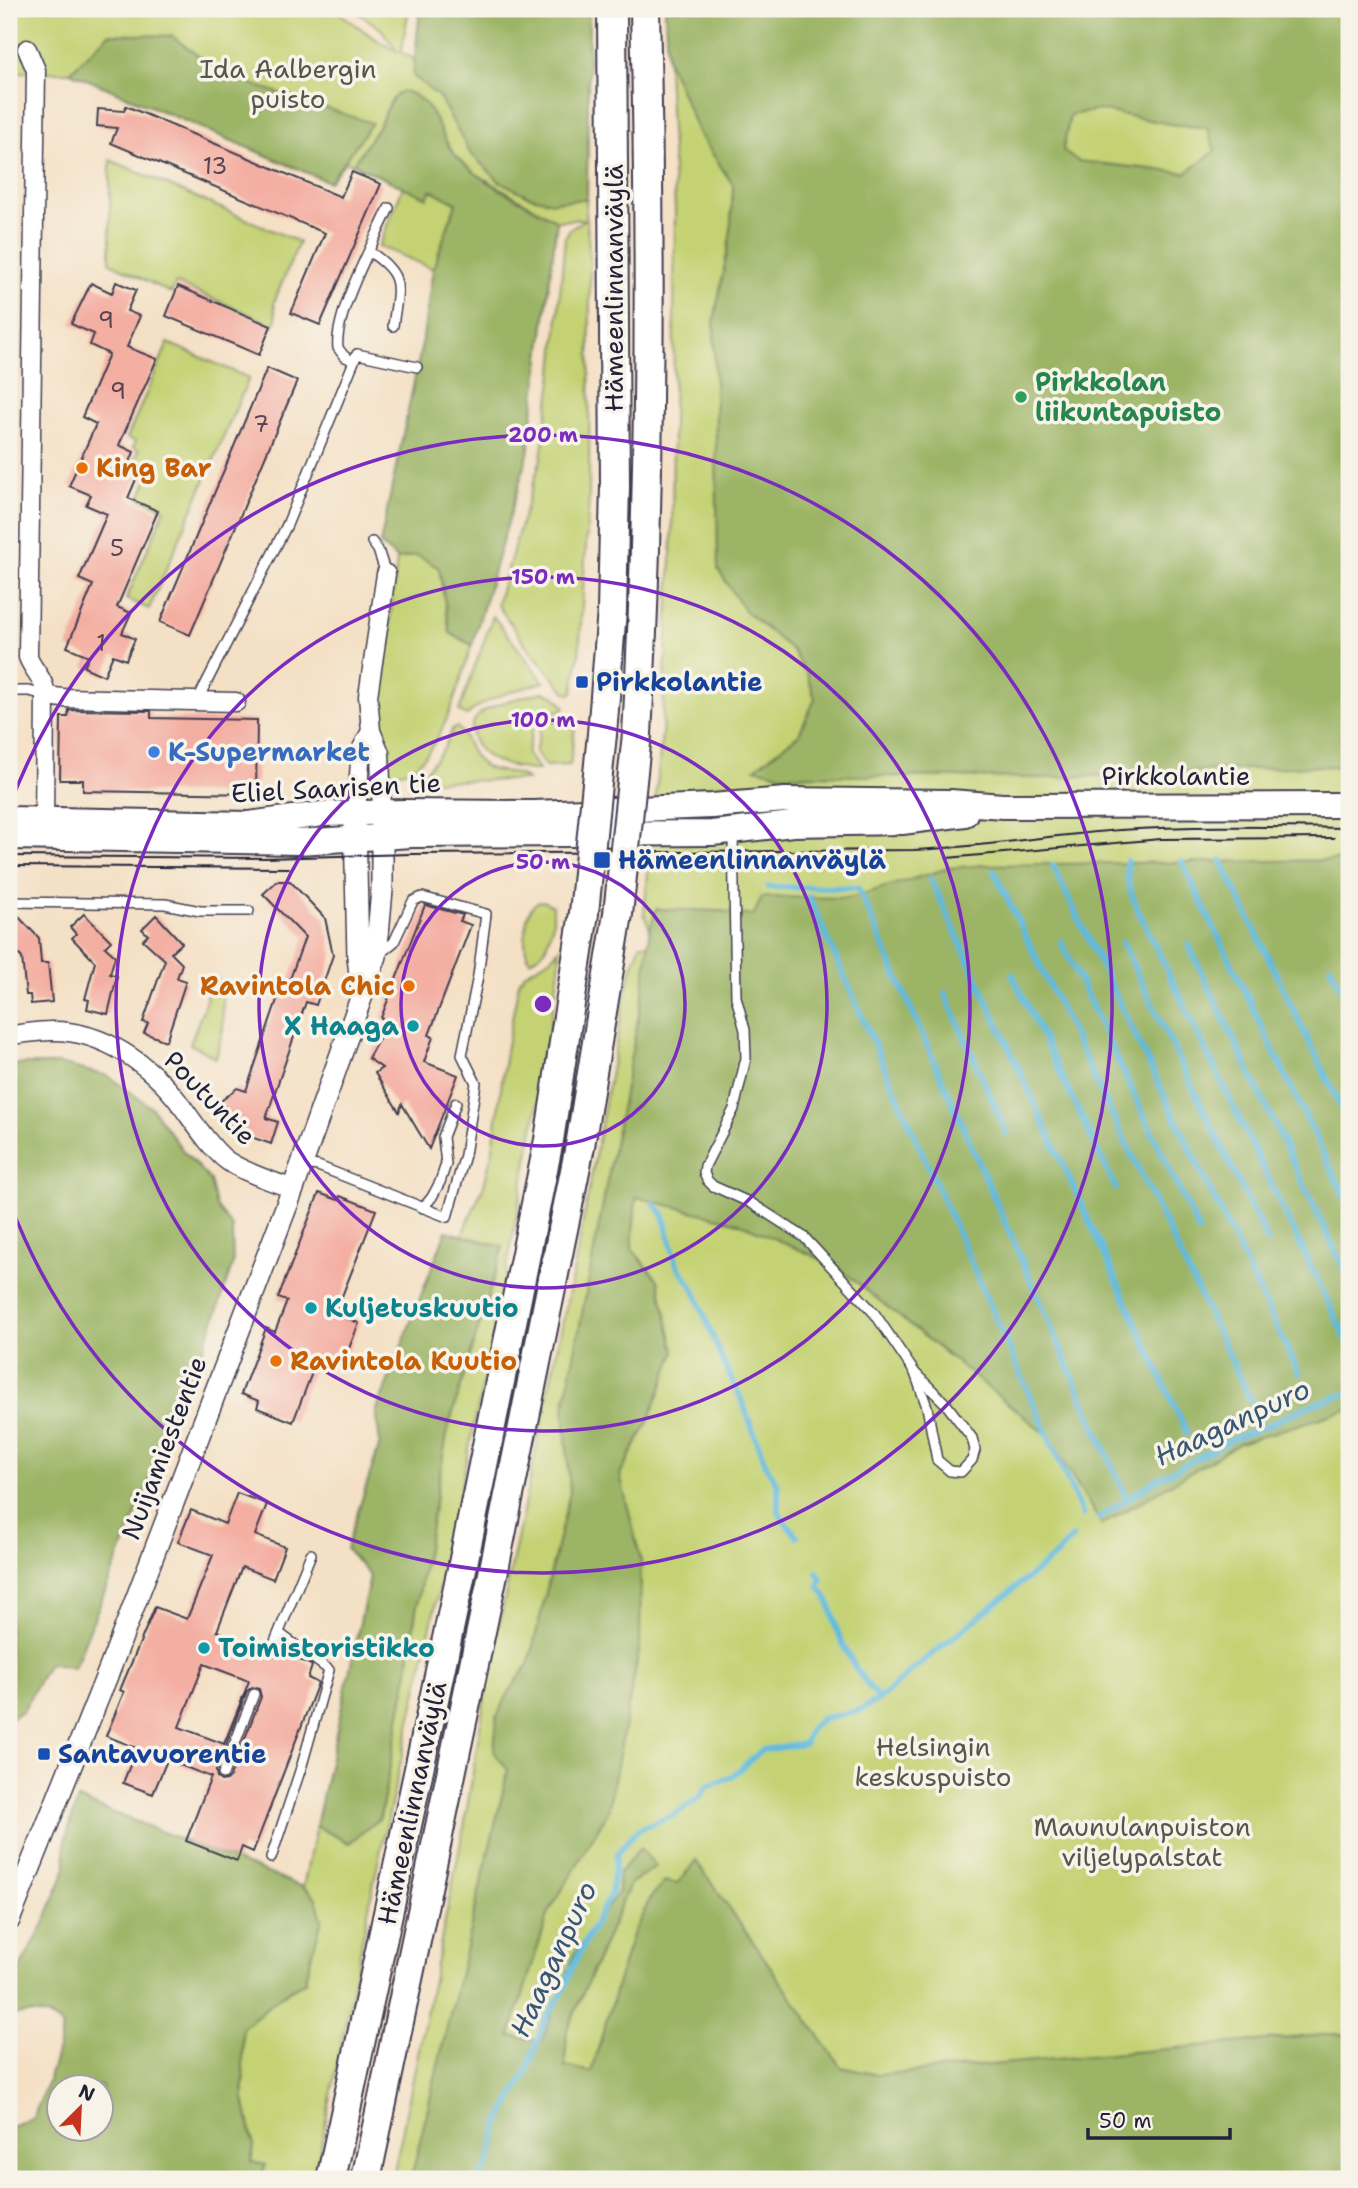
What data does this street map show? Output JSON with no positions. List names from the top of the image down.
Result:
{
  "streets": {
    "highway": ["Hämeenlinnanväylä"],
    "main road": ["Pirkkolantie", "Eliel Saarisen tie"],
    "street": ["Poutuntie", "Nuijamiestentie"]
  },
  "crossings": [
    ["Pirkkolantie", "Eliel Saarisen tie"],
    ["Eliel Saarisen tie", "Nuijamiestentie"],
    ["Poutuntie", "Nuijamiestentie"]
  ],
  "water": ["Haaganpuro"],
  "parks": ["Ida Aalbergin puisto", "Helsingin keskuspuisto", "Maunulanpuiston viljelypalstat"],
  "places": {
    "other": [
      "Pirkkolan liikuntapuisto",
      "King Bar",
      "K-Supermarket",
      "Ravintola Chic",
      "X Haaga",
      "Kuljetuskuutio",
      "Ravintola Kuutio",
      "Toimistoristikko"
    ],
    "transit": ["Pirkkolantie", "Hämeenlinnanväylä", "Santavuorentie"]
  },
  "house_numbers": [
    "13",
    "9",
    "9",
    "7",
    "5",
    "1"
  ],
  "scale_bar": "50 m",
  "north": "top right",
  "rings": [
    "200 m",
    "150 m",
    "100 m",
    "50 m"
  ]
}
